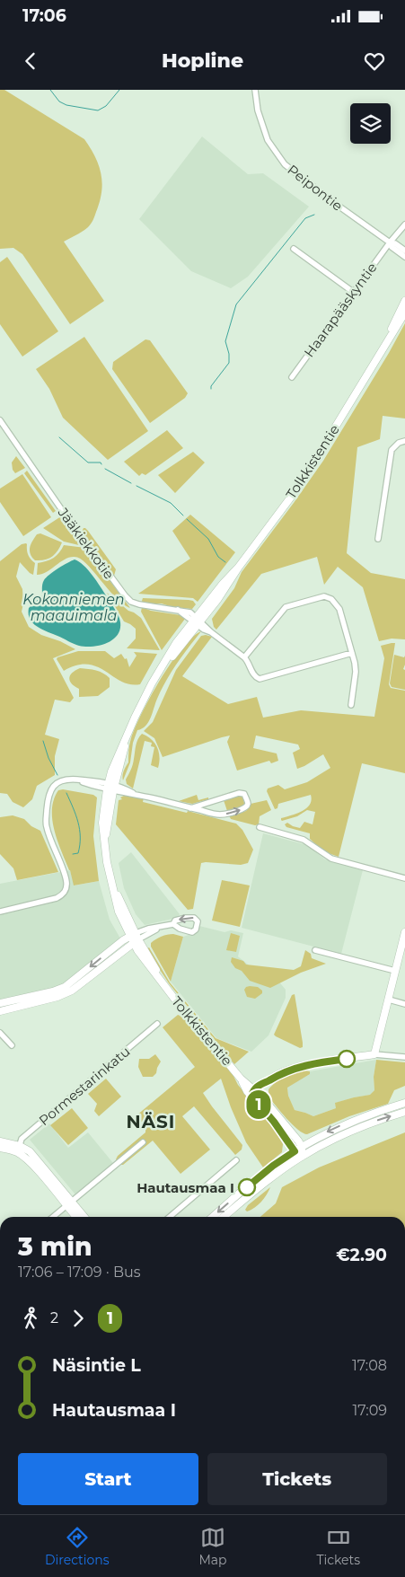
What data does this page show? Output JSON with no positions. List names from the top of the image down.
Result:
{
  "streets": {
    "street": [
      "Peipontie",
      "Haarapääskyntie",
      "Tolkkistentie",
      "Jääkiekkotie",
      "Pormestarinkatu"
    ]
  },
  "crossings": [
    ["Peipontie", "Haarapääskyntie"],
    ["Tolkkistentie", "Jääkiekkotie"]
  ],
  "districts": ["NÄSI"],
  "water": ["Kokonniemen maauimala"],
  "places": ["Hautausmaa I"],
  "lines": ["bus line 1"],
  "page": {
    "status": "17:06",
    "header": "Hopline",
    "on_map": "1",
    "heading": ["3 min", "17:06 – 17:09 · Bus", "€2.90"],
    "legs": ["2", "1"],
    "list": [
      {
        "name": "Näsintie L",
        "value": "17:08"
      },
      {
        "name": "Hautausmaa I",
        "value": "17:09"
      }
    ],
    "buttons": ["Start", "Tickets"],
    "tabs": ["Directions", "Map", "Tickets"]
  }
}
